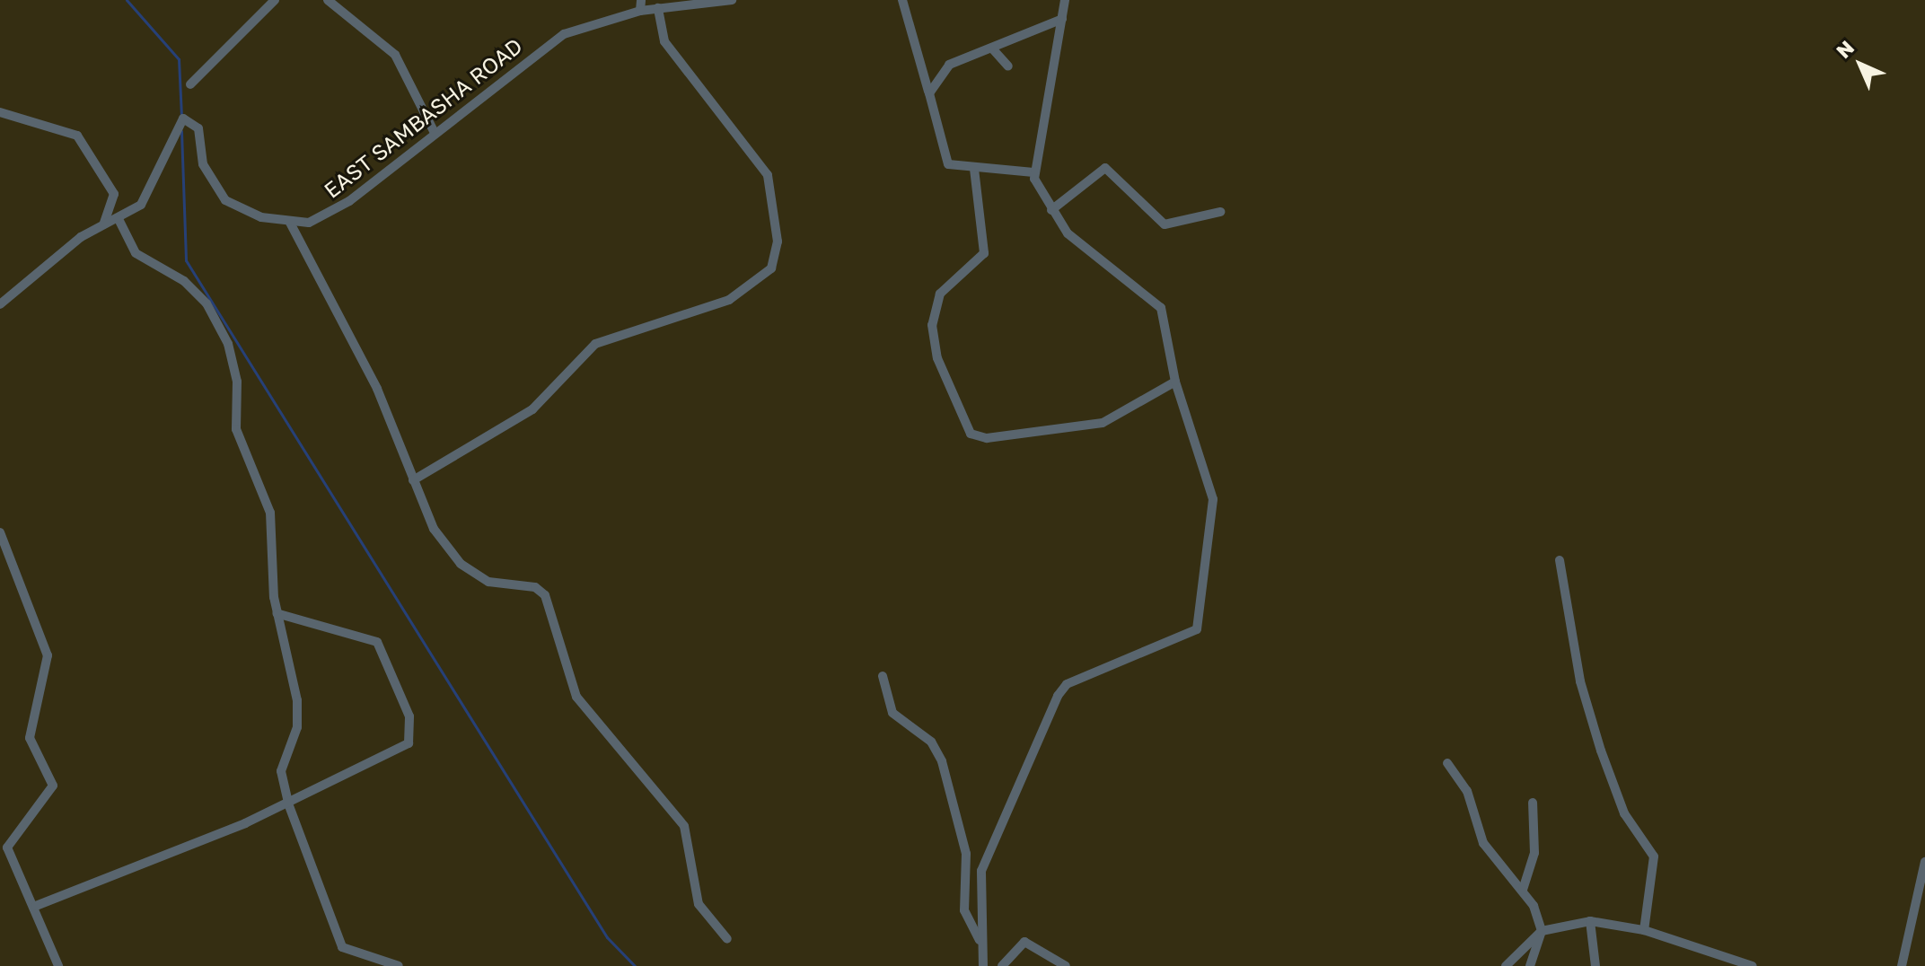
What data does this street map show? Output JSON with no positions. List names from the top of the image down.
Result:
{
  "streets": {
    "street": ["EAST SAMBASHA ROAD"]
  },
  "north": "top left"
}
